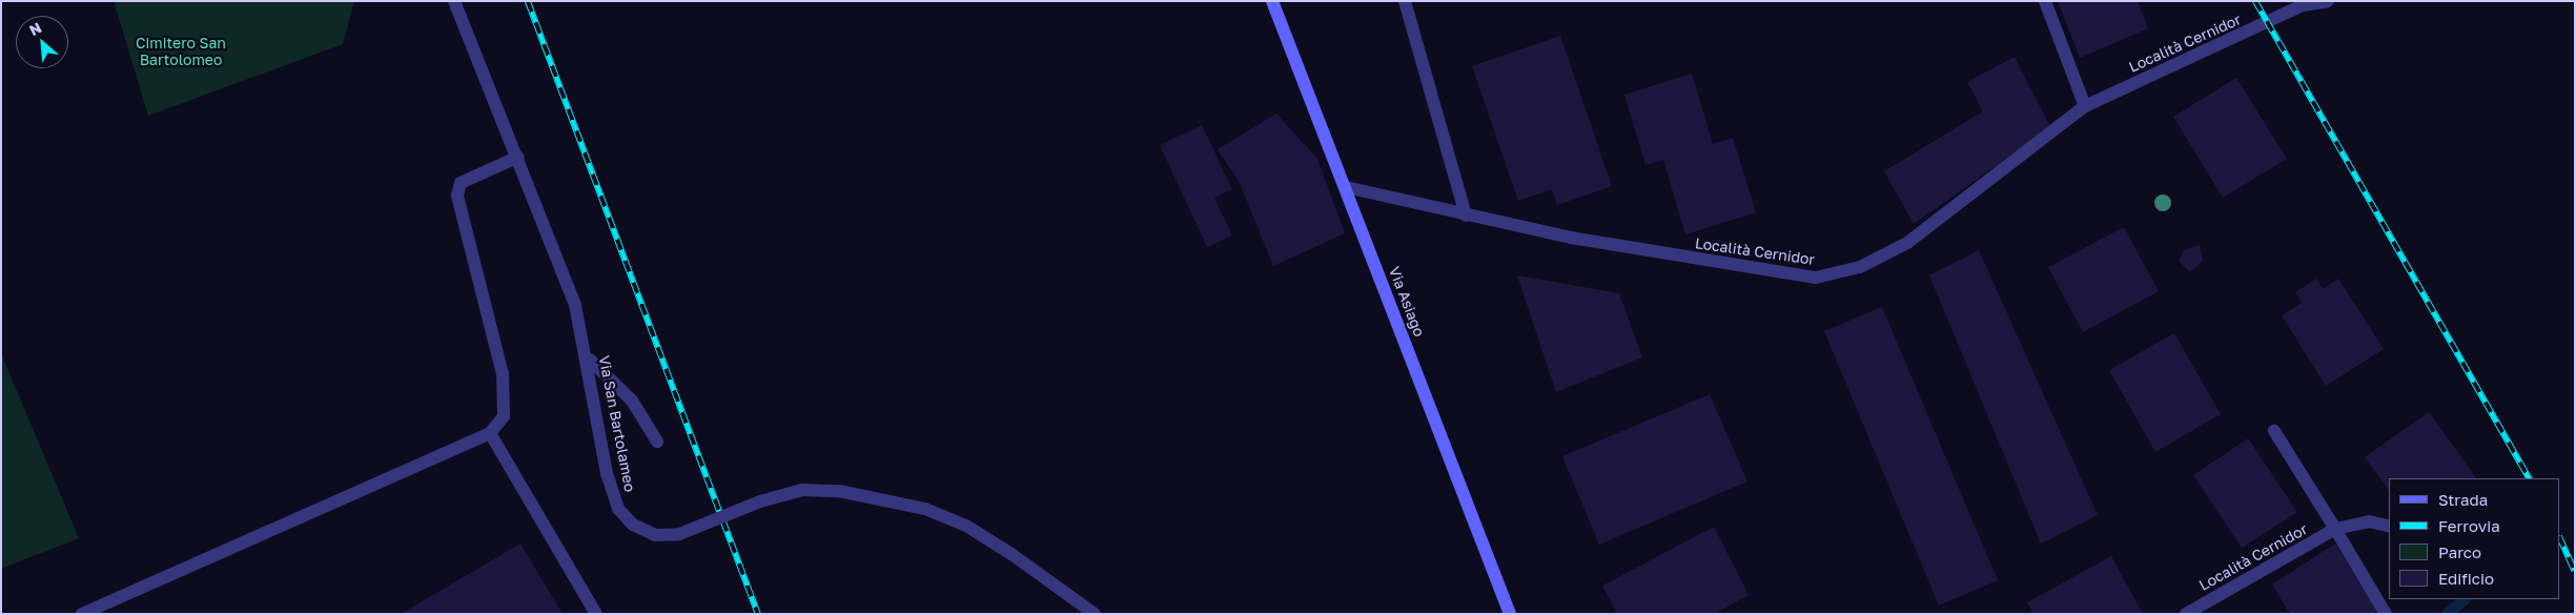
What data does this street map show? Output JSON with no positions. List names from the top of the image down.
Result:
{
  "streets": {
    "main road": ["Via Asiago"],
    "street": ["Località Cernidor", "Via San Bartolameo"]
  },
  "crossings": [
    ["Località Cernidor", "Via Asiago"]
  ],
  "parks": ["Cimitero San Bartolomeo"],
  "legend": [
    "Strada",
    "Ferrovia",
    "Parco",
    "Edificio"
  ],
  "north": "top left"
}
